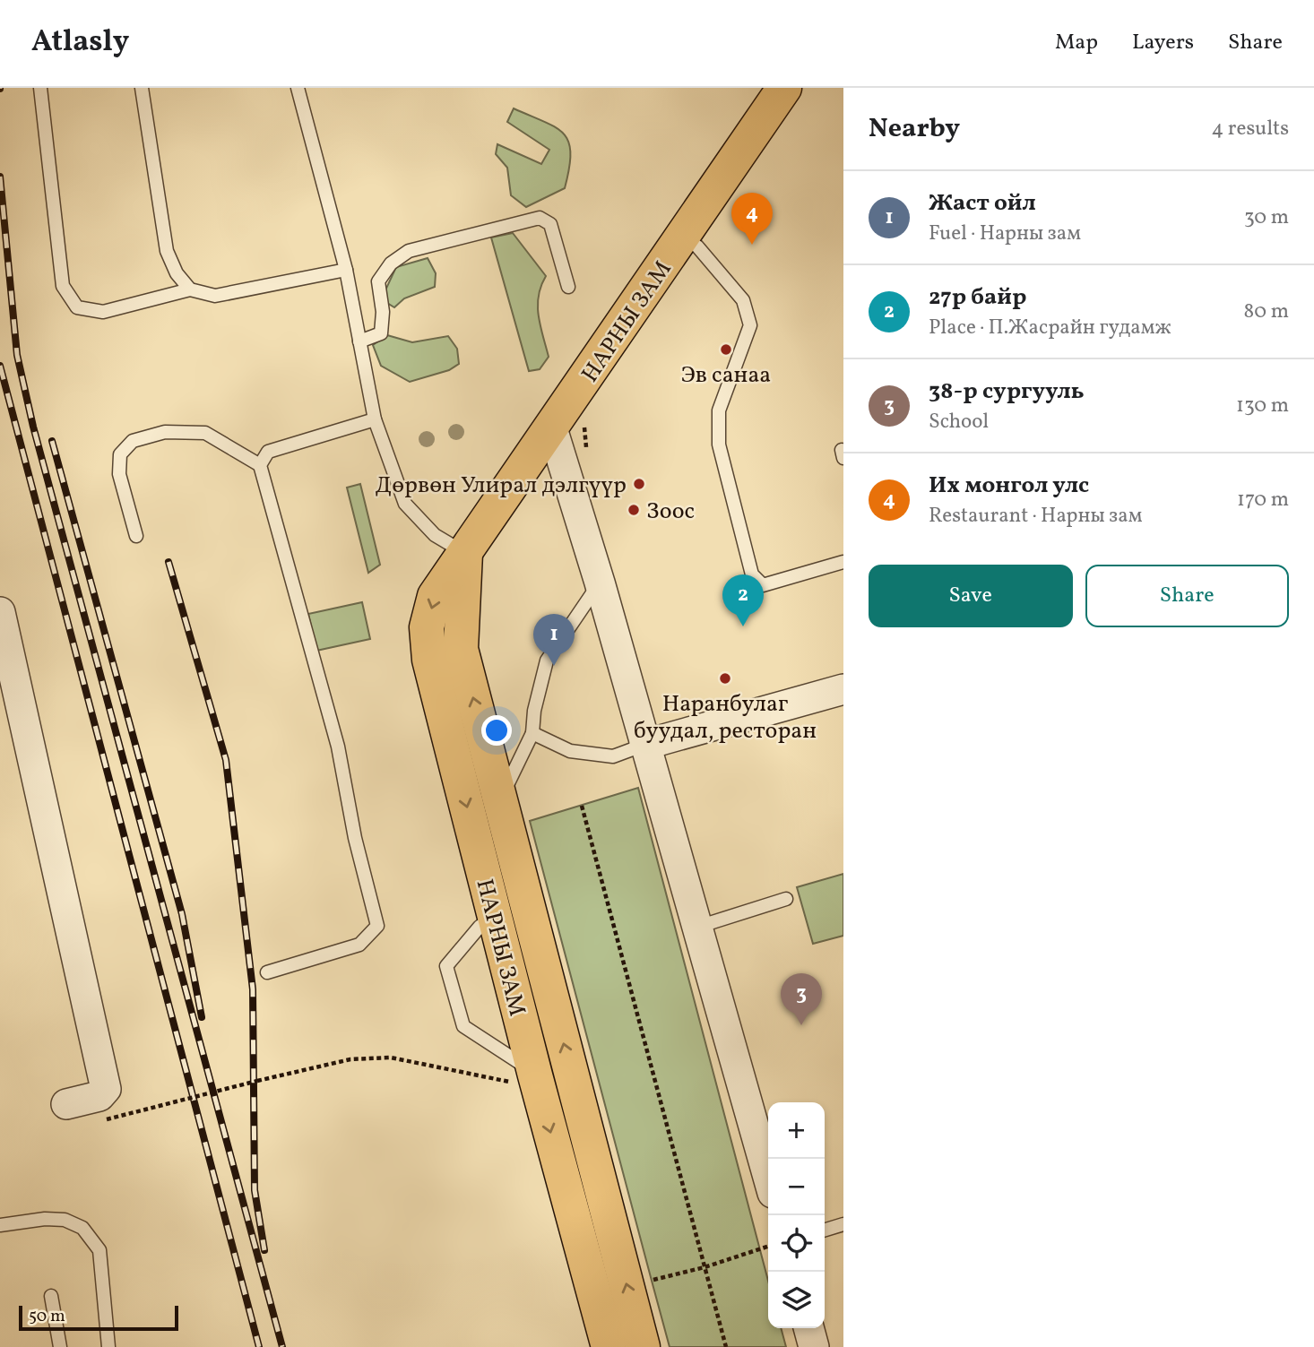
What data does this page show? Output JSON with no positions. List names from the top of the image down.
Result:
{
  "streets": {
    "main road": ["НАРНЫ ЗАМ"]
  },
  "places": [
    "Эв санаа",
    "Дөрвөн Улирал дэлгүүр",
    "Зоос",
    "Наранбулаг буудал, ресторан"
  ],
  "scale_bar": "50 m",
  "page": {
    "header": "Atlasly",
    "nav": ["Map", "Layers", "Share"],
    "heading": ["Nearby", "4 results"],
    "list": [
      {
        "mark": "1",
        "name": "Жаст ойл",
        "note": "Fuel · Нарны зам",
        "value": "30 m"
      },
      {
        "mark": "2",
        "name": "27р байр",
        "note": "Place · П.Жасрайн гудамж",
        "value": "80 m"
      },
      {
        "mark": "3",
        "name": "38-р сургууль",
        "note": "School",
        "value": "130 m"
      },
      {
        "mark": "4",
        "name": "Их монгол улс",
        "note": "Restaurant · Нарны зам",
        "value": "170 m"
      }
    ],
    "pins": [
      "4",
      "2",
      "1",
      "3"
    ],
    "buttons": ["Save", "Share"],
    "map_buttons": ["+", "−"],
    "scale": "50 m"
  }
}
